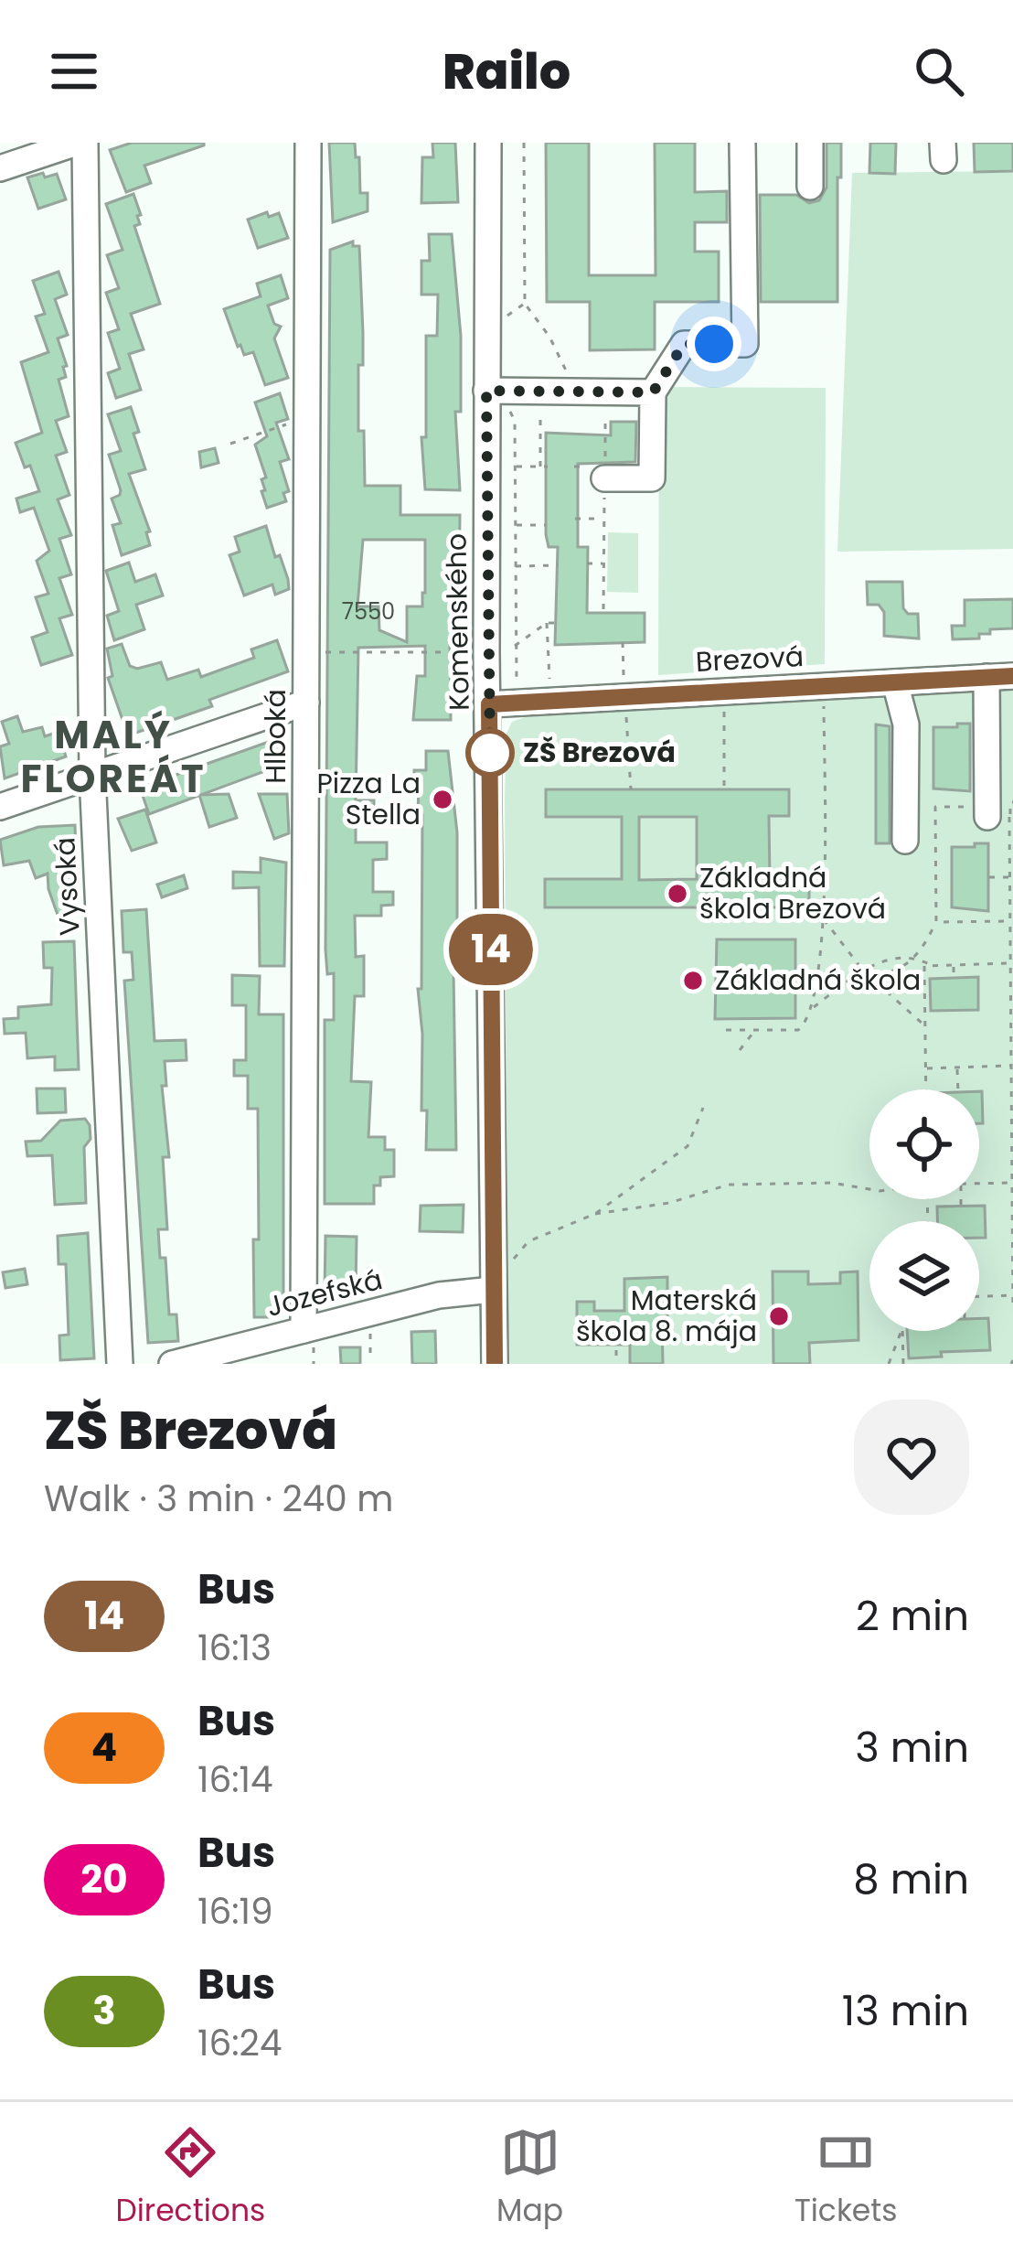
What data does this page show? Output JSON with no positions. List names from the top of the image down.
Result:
{
  "streets": {
    "street": [
      "Komenského",
      "Brezová",
      "Hlboká",
      "Vysoká",
      "Jozefská"
    ]
  },
  "crossings": [
    ["Komenského", "Brezová"],
    ["Komenského", "Jozefská"],
    ["Hlboká", "Jozefská"]
  ],
  "districts": ["MALÝ FLOREÁT"],
  "places": [
    "ZŠ Brezová",
    "Pizza La Stella",
    "Základná škola Brezová",
    "Základná škola",
    "Materská škola 8. mája"
  ],
  "lines": ["bus line 14"],
  "house_numbers": ["7550"],
  "page": {
    "header": "Railo",
    "on_map": "14",
    "heading": ["ZŠ Brezová", "Walk · 3 min · 240 m"],
    "list": [
      {
        "mark": "14",
        "name": "Bus",
        "note": "16:13",
        "value": "2 min"
      },
      {
        "mark": "4",
        "name": "Bus",
        "note": "16:14",
        "value": "3 min"
      },
      {
        "mark": "20",
        "name": "Bus",
        "note": "16:19",
        "value": "8 min"
      },
      {
        "mark": "3",
        "name": "Bus",
        "note": "16:24",
        "value": "13 min"
      }
    ],
    "tabs": ["Directions", "Map", "Tickets"]
  }
}
